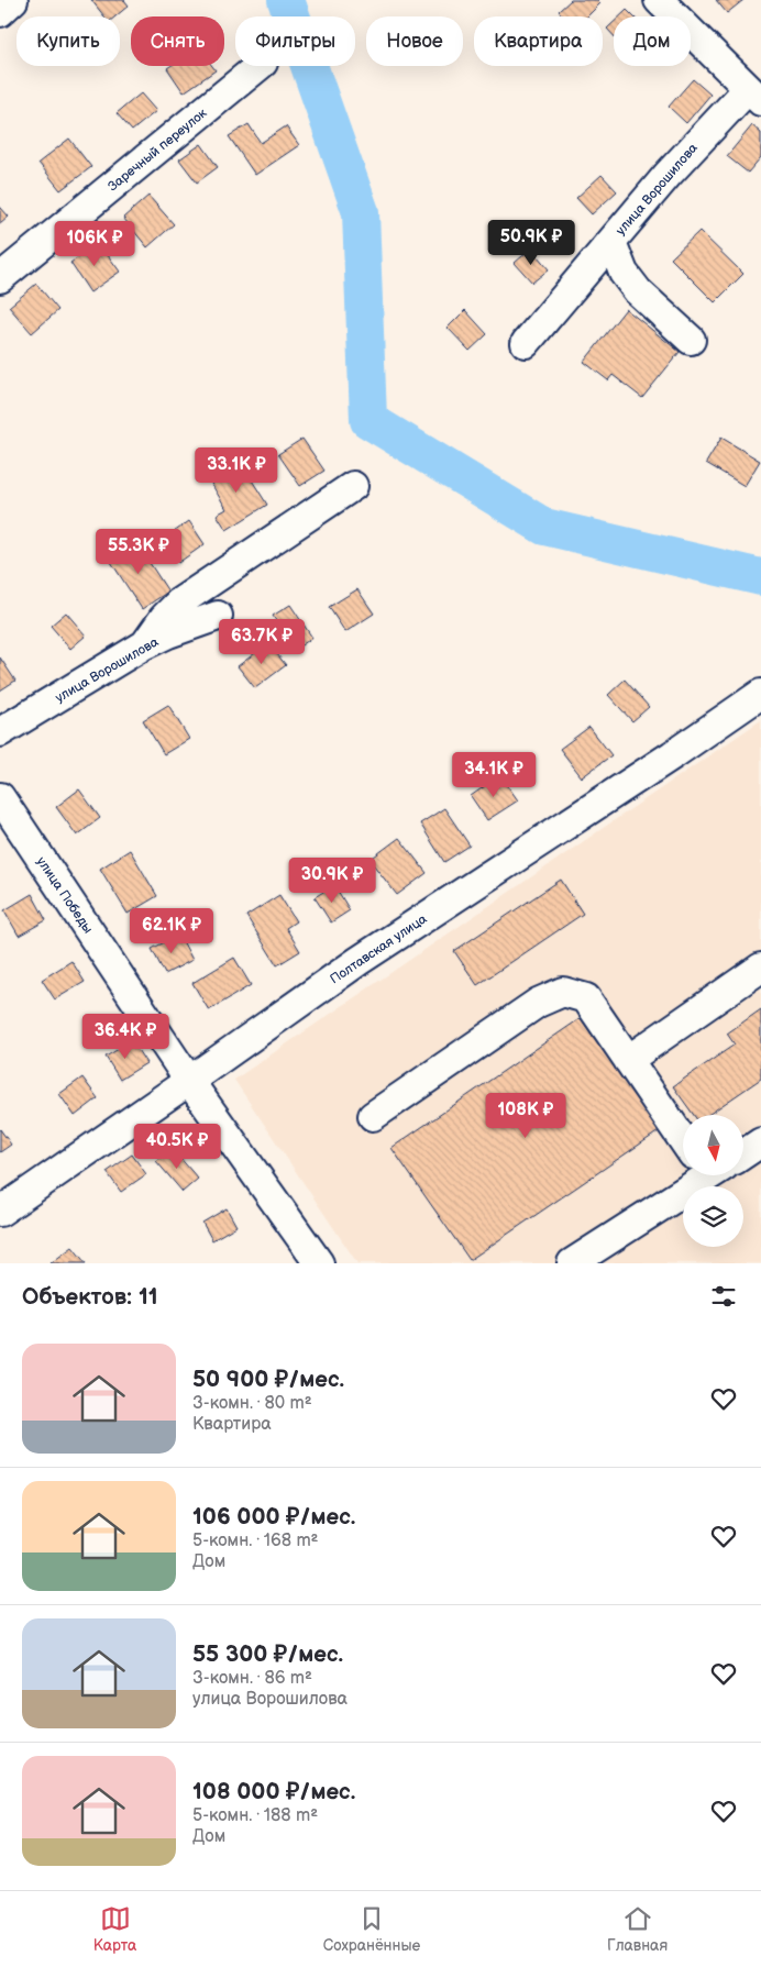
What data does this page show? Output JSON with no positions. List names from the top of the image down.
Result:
{
  "streets": {
    "street": [
      "Заречный переулок",
      "улица Ворошилова",
      "улица Победы",
      "Полтавская улица"
    ]
  },
  "crossings": [
    ["улица Победы", "Полтавская улица"]
  ],
  "north": "bottom",
  "page": {
    "chip": [
      "Купить",
      "Снять",
      "Фильтры",
      "Новое",
      "Квартира",
      "Дом"
    ],
    "price": [
      "50.9K ₽",
      "106K ₽",
      "33.1K ₽",
      "55.3K ₽",
      "63.7K ₽",
      "34.1K ₽",
      "30.9K ₽",
      "62.1K ₽",
      "36.4K ₽",
      "108K ₽",
      "40.5K ₽"
    ],
    "heading": "Объектов: 11",
    "list": [
      {
        "name": "50 900 ₽/мес.",
        "note": "3-комн. · 80 m² · Квартира"
      },
      {
        "name": "106 000 ₽/мес.",
        "note": "5-комн. · 168 m² · Дом"
      },
      {
        "name": "55 300 ₽/мес.",
        "note": "3-комн. · 86 m² · улица Ворошилова"
      },
      {
        "name": "108 000 ₽/мес.",
        "note": "5-комн. · 188 m² · Дом"
      }
    ],
    "tabs": ["Карта", "Сохранённые", "Главная"]
  }
}
